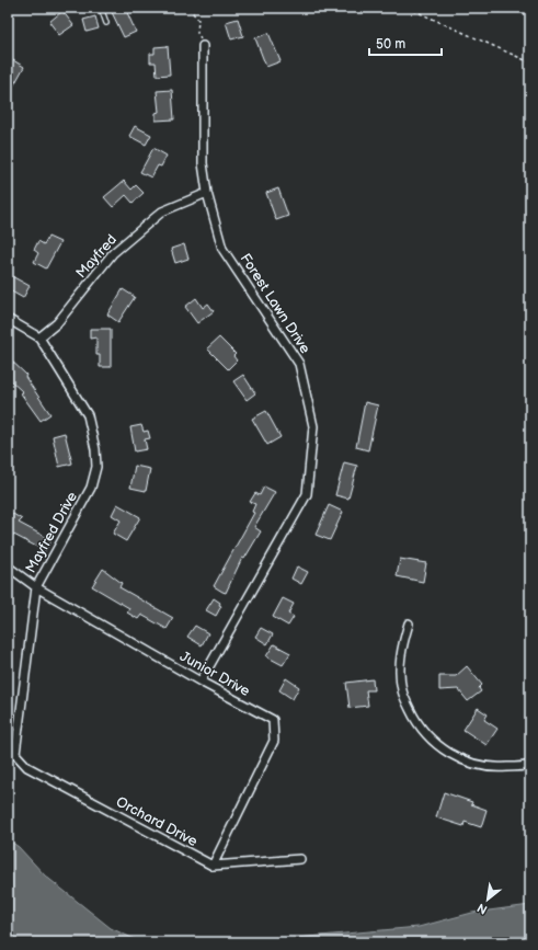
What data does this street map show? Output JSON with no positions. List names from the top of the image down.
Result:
{
  "streets": {
    "street": [
      "Mayfred",
      "Forest Lawn Drive",
      "Mayfred Drive",
      "Junior Drive",
      "Orchard Drive"
    ]
  },
  "crossings": [
    ["Mayfred", "Forest Lawn Drive"],
    ["Mayfred", "Mayfred Drive"],
    ["Forest Lawn Drive", "Junior Drive"],
    ["Mayfred Drive", "Junior Drive"],
    ["Mayfred Drive", "Orchard Drive"],
    ["Junior Drive", "Orchard Drive"]
  ],
  "scale_bar": "50 m",
  "north": "bottom left"
}
